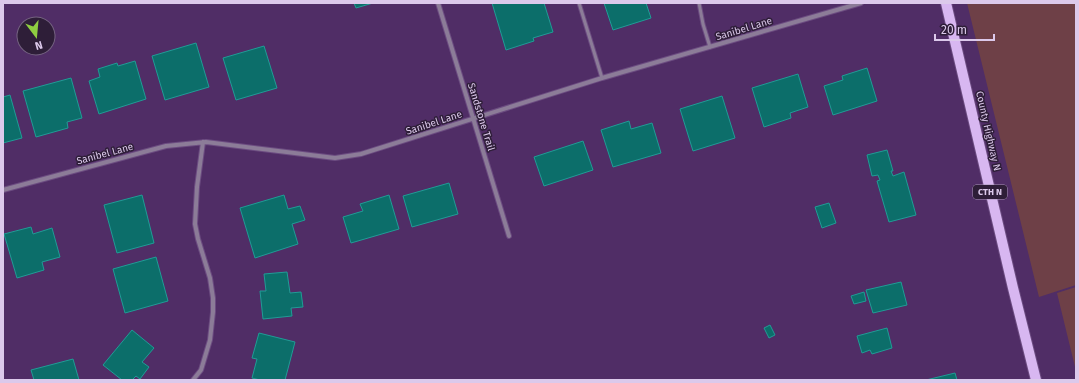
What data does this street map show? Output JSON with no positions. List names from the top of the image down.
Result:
{
  "streets": {
    "main road": ["County Highway N", "CTH N"],
    "street": ["Sanibel Lane", "Sandstone Trail"]
  },
  "crossings": [
    ["Sanibel Lane", "Sandstone Trail"]
  ],
  "scale_bar": "20 m",
  "north": "bottom"
}
